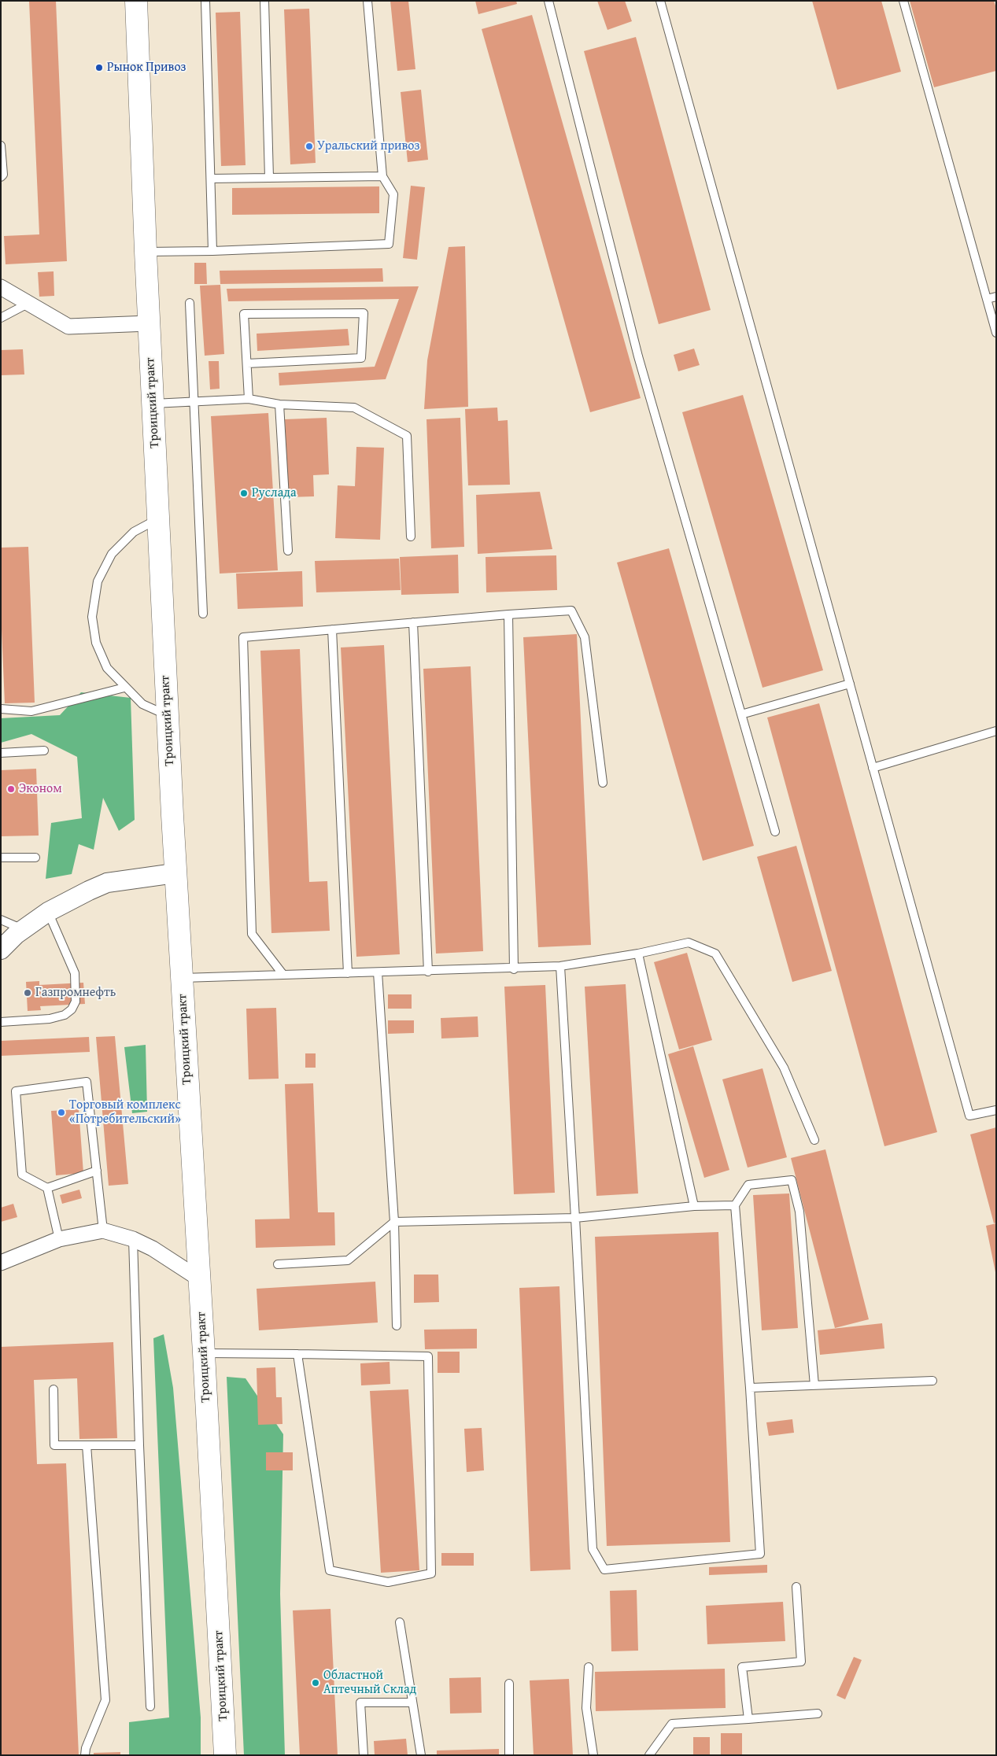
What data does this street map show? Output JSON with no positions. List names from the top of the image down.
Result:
{
  "streets": {
    "main road": ["Троицкий тракт"]
  },
  "places": [
    "Рынок Привоз",
    "Уральский привоз",
    "Руслада",
    "Эконом",
    "Газпромнефть",
    "Торговый комплекс «Потребительский»",
    "Областной Аптечный Склад"
  ]
}
